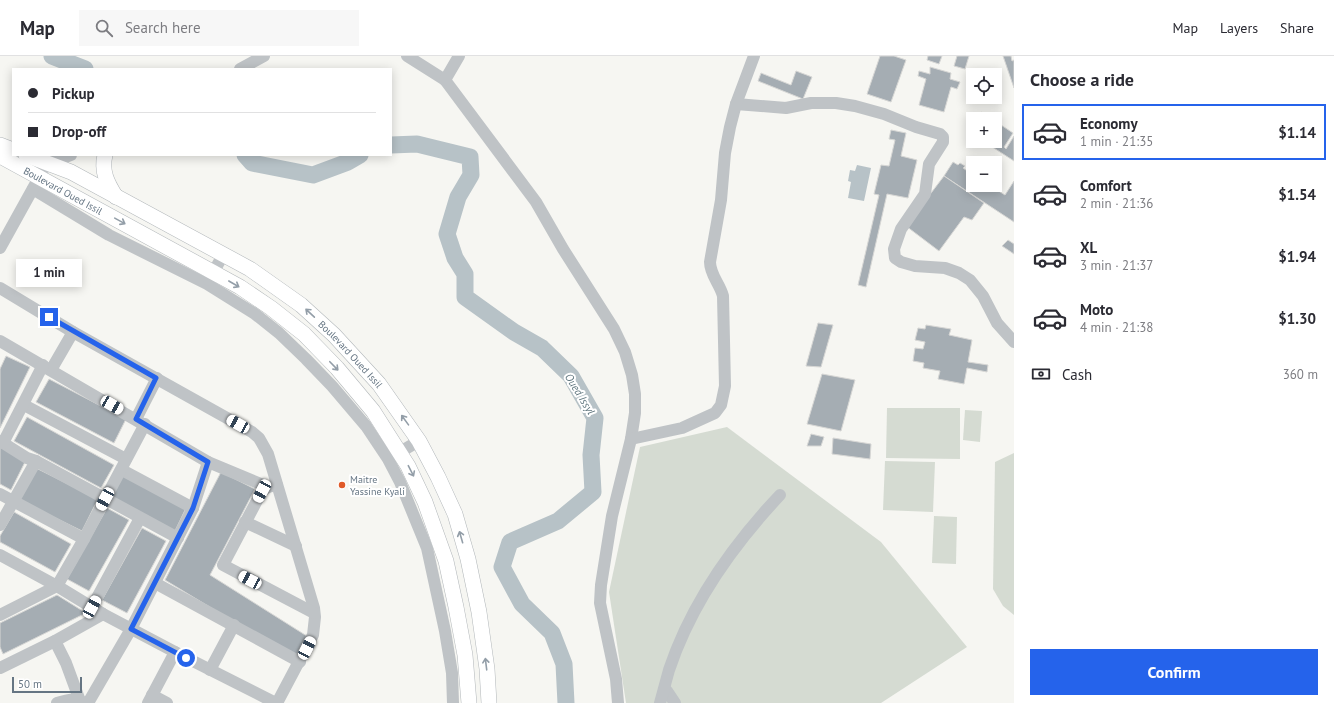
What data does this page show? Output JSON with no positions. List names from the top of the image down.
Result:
{
  "streets": {
    "main road": ["Boulevard Oued Issil"]
  },
  "water": ["Oued Issyl"],
  "places": ["Maitre Yassine Kyali"],
  "scale_bar": "50 m",
  "page": {
    "header": "Map",
    "search": "Search here",
    "nav": ["Map", "Layers", "Share"],
    "heading": "Choose a ride",
    "map_buttons": ["+", "−"],
    "banner": ["Pickup", "Drop-off"],
    "list": [
      {
        "name": "Economy",
        "note": "1 min · 21:35",
        "value": "$1.14"
      },
      {
        "name": "Comfort",
        "note": "2 min · 21:36",
        "value": "$1.54"
      },
      {
        "name": "XL",
        "note": "3 min · 21:37",
        "value": "$1.94"
      },
      {
        "name": "Moto",
        "note": "4 min · 21:38",
        "value": "$1.30"
      }
    ],
    "bubble": "1 min",
    "pay": ["Cash", "360 m"],
    "buttons": "Confirm",
    "scale": "50 m"
  }
}
